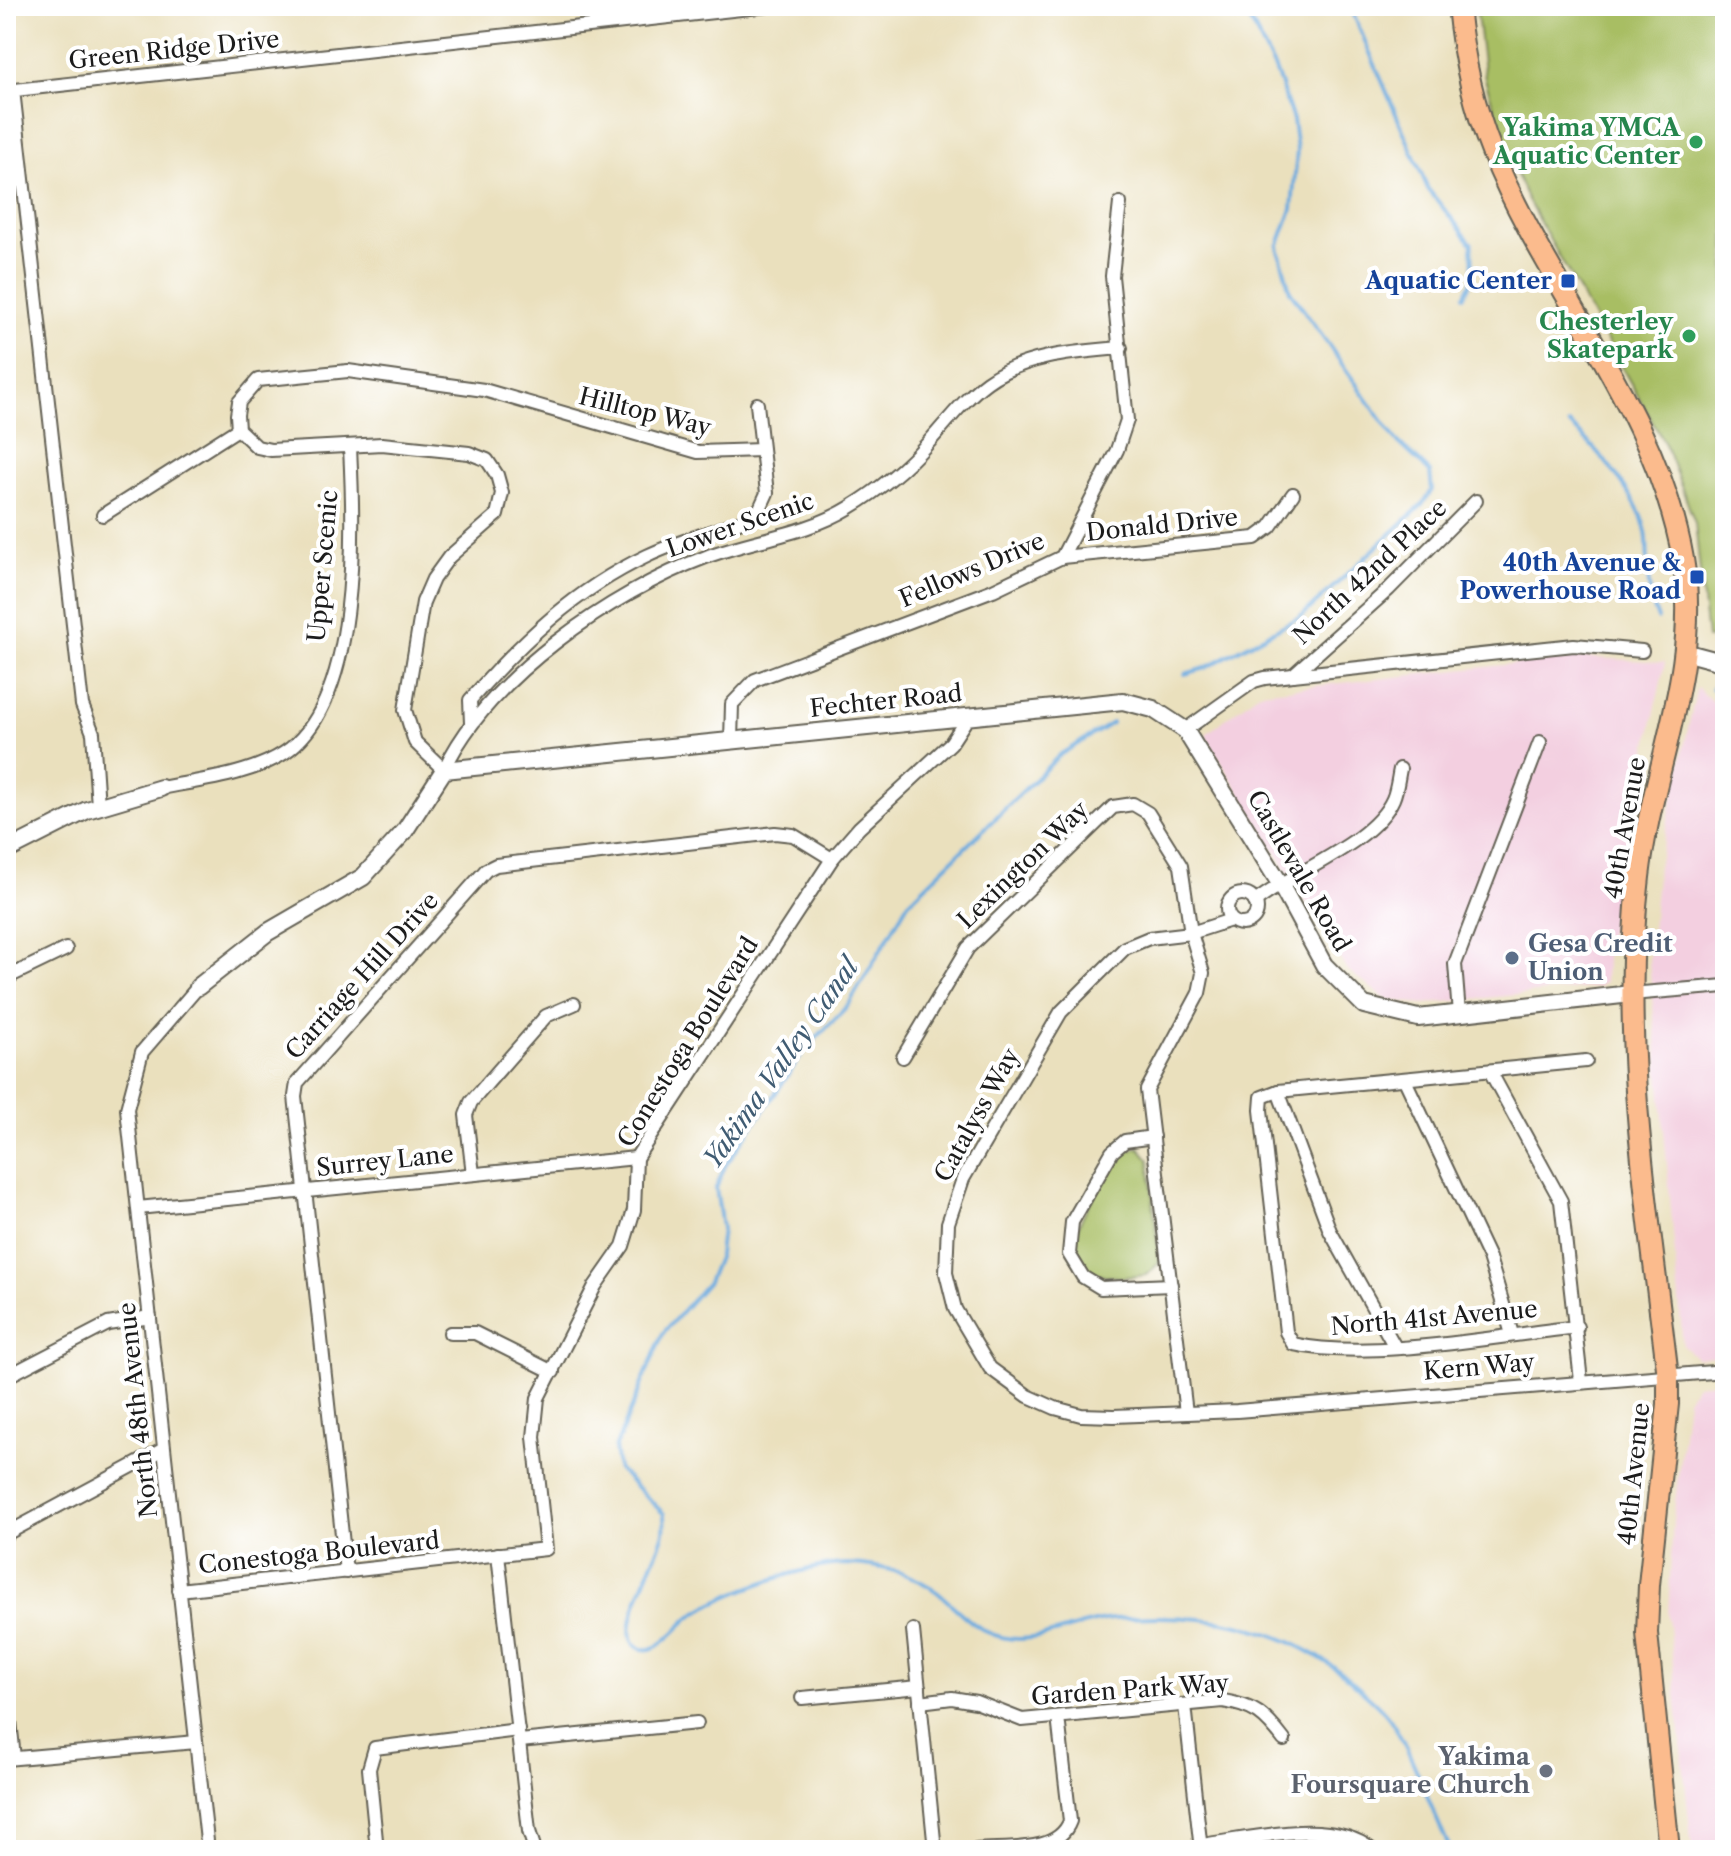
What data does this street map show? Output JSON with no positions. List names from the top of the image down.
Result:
{
  "streets": {
    "main road": ["40th Avenue"],
    "street": [
      "Green Ridge Drive",
      "Hilltop Way",
      "Lower Scenic",
      "Donald Drive",
      "Upper Scenic",
      "Fellows Drive",
      "North 42nd Place",
      "Fechter Road",
      "Lexington Way",
      "Castlevale Road",
      "Carriage Hill Drive",
      "Conestoga Boulevard",
      "Catalyss Way",
      "Surrey Lane",
      "North 41st Avenue",
      "Kern Way",
      "North 48th Avenue",
      "Garden Park Way"
    ]
  },
  "crossings": [
    ["Lower Scenic", "Fellows Drive"],
    ["Lower Scenic", "Fechter Road"],
    ["Donald Drive", "Fellows Drive"],
    ["Fellows Drive", "Fechter Road"],
    ["Fechter Road", "Castlevale Road"],
    ["Fechter Road", "Conestoga Boulevard"],
    ["40th Avenue", "Castlevale Road"],
    ["40th Avenue", "Kern Way"],
    ["Lexington Way", "Catalyss Way"],
    ["Castlevale Road", "Catalyss Way"],
    ["Carriage Hill Drive", "Conestoga Boulevard"],
    ["Carriage Hill Drive", "Surrey Lane"],
    ["Conestoga Boulevard", "Surrey Lane"],
    ["Conestoga Boulevard", "North 48th Avenue"],
    ["Catalyss Way", "Kern Way"],
    ["Surrey Lane", "North 48th Avenue"]
  ],
  "water": ["Yakima Valley Canal"],
  "places": {
    "other": [
      "Yakima YMCA Aquatic Center",
      "Chesterley Skatepark",
      "Gesa Credit Union",
      "Yakima Foursquare Church"
    ],
    "transit": ["Aquatic Center", "40th Avenue & Powerhouse Road"]
  }
}
